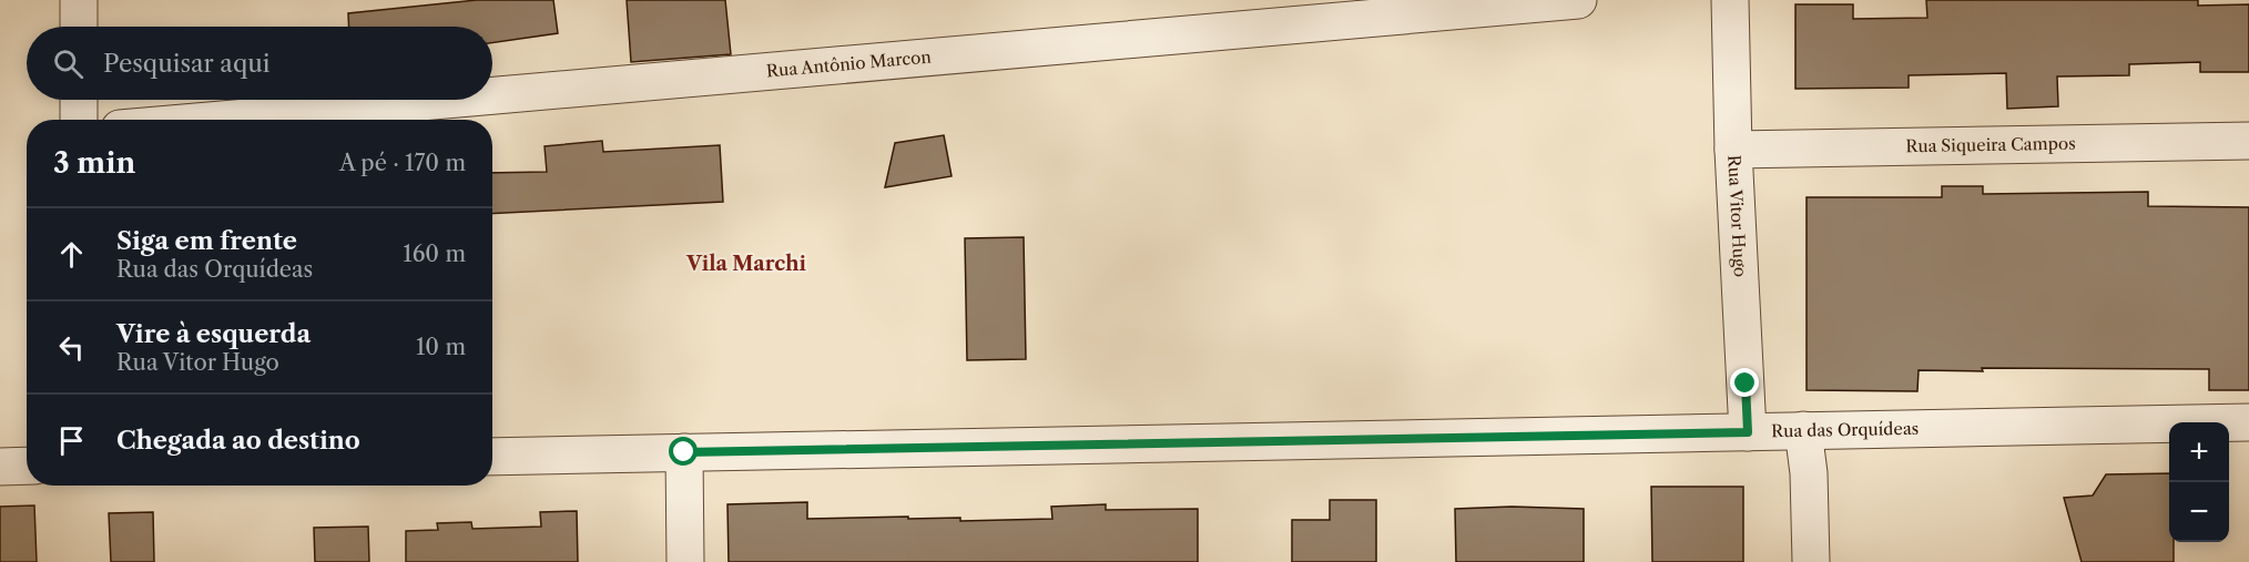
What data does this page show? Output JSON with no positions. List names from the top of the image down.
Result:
{
  "streets": {
    "street": [
      "Rua Antônio Marcon",
      "Rua Siqueira Campos",
      "Rua Vitor Hugo",
      "Rua das Orquídeas"
    ]
  },
  "crossings": [
    ["Rua Siqueira Campos", "Rua Vitor Hugo"],
    ["Rua Vitor Hugo", "Rua das Orquídeas"]
  ],
  "districts": ["Vila Marchi"],
  "page": {
    "search": "Pesquisar aqui",
    "heading": ["3 min", "A pé · 170 m"],
    "list": [
      ["Siga em frente", "Rua das Orquídeas", "160 m"],
      ["Vire à esquerda", "Rua Vitor Hugo", "10 m"],
      "Chegada ao destino"
    ],
    "map_buttons": ["+", "−"]
  }
}
